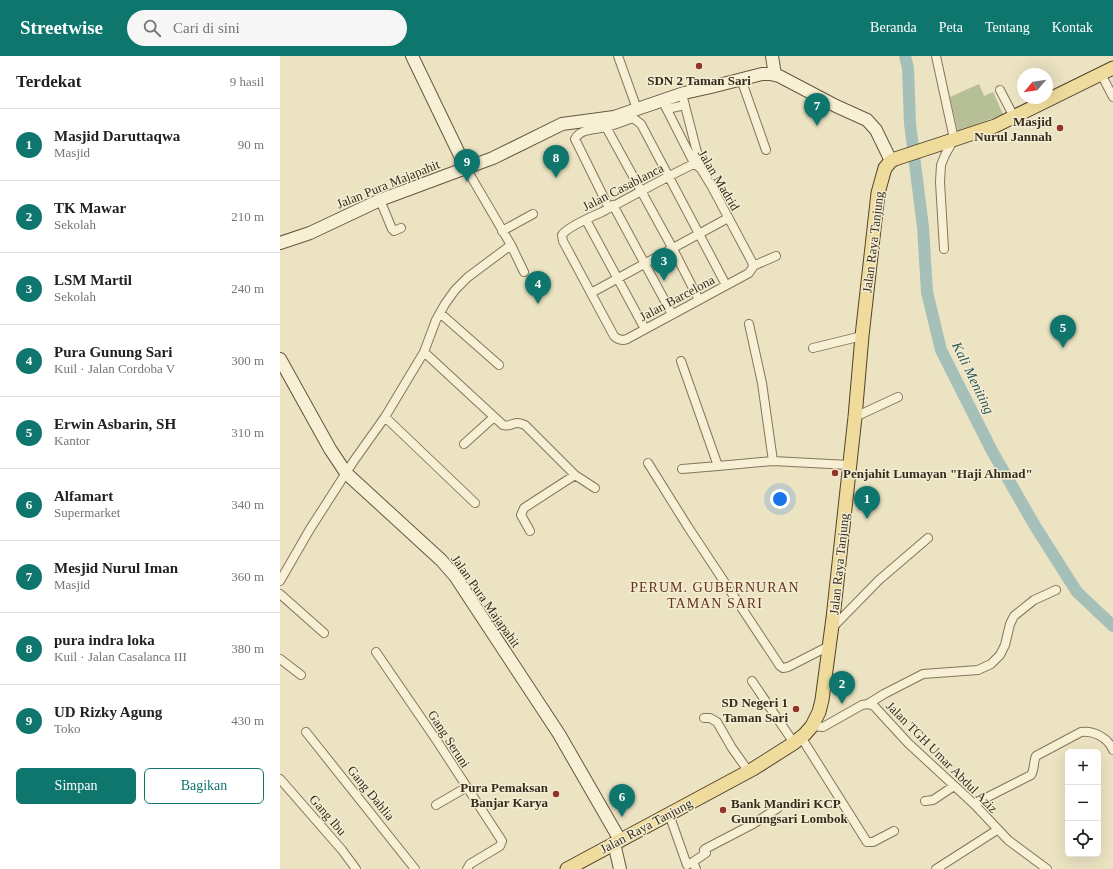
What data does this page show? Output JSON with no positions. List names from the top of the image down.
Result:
{
  "streets": {
    "main road": ["Jalan Raya Tanjung"],
    "street": [
      "Jalan Madrid",
      "Jalan Pura Majapahit",
      "Jalan Casablanca",
      "Jalan Barcelona",
      "Gang Seruni",
      "Jalan TGH Umar Abdul Aziz",
      "Gang Dahlia",
      "Gang Ibu"
    ]
  },
  "crossings": [
    ["Jalan Madrid", "Jalan Pura Majapahit"],
    ["Jalan Madrid", "Jalan Casablanca"],
    ["Jalan Madrid", "Jalan Barcelona"],
    ["Jalan Pura Majapahit", "Jalan Raya Tanjung"],
    ["Jalan Casablanca", "Jalan Barcelona"],
    ["Jalan Raya Tanjung", "Jalan TGH Umar Abdul Aziz"]
  ],
  "districts": ["PERUM. GUBERNURAN TAMAN SARI"],
  "water": ["Kali Meniting"],
  "places": [
    "SDN 2 Taman Sari",
    "Masjid Nurul Jannah",
    "Penjahit Lumayan \"Haji Ahmad\"",
    "SD Negeri 1 Taman Sari",
    "Pura Pemaksan Banjar Karya",
    "Bank Mandiri KCP Gunungsari Lombok"
  ],
  "north": "bottom left",
  "page": {
    "header": "Streetwise",
    "search": "Cari di sini",
    "nav": [
      "Beranda",
      "Peta",
      "Tentang",
      "Kontak"
    ],
    "heading": ["Terdekat", "9 hasil"],
    "pins": [
      "7",
      "8",
      "9",
      "3",
      "4",
      "5",
      "1",
      "2",
      "6"
    ],
    "list": [
      {
        "mark": "1",
        "name": "Masjid Daruttaqwa",
        "note": "Masjid",
        "value": "90 m"
      },
      {
        "mark": "2",
        "name": "TK Mawar",
        "note": "Sekolah",
        "value": "210 m"
      },
      {
        "mark": "3",
        "name": "LSM Martil",
        "note": "Sekolah",
        "value": "240 m"
      },
      {
        "mark": "4",
        "name": "Pura Gunung Sari",
        "note": "Kuil · Jalan Cordoba V",
        "value": "300 m"
      },
      {
        "mark": "5",
        "name": "Erwin Asbarin, SH",
        "note": "Kantor",
        "value": "310 m"
      },
      {
        "mark": "6",
        "name": "Alfamart",
        "note": "Supermarket",
        "value": "340 m"
      },
      {
        "mark": "7",
        "name": "Mesjid Nurul Iman",
        "note": "Masjid",
        "value": "360 m"
      },
      {
        "mark": "8",
        "name": "pura indra loka",
        "note": "Kuil · Jalan Casalanca III",
        "value": "380 m"
      },
      {
        "mark": "9",
        "name": "UD Rizky Agung",
        "note": "Toko",
        "value": "430 m"
      }
    ],
    "map_buttons": ["+", "−"],
    "buttons": ["Simpan", "Bagikan"]
  }
}
